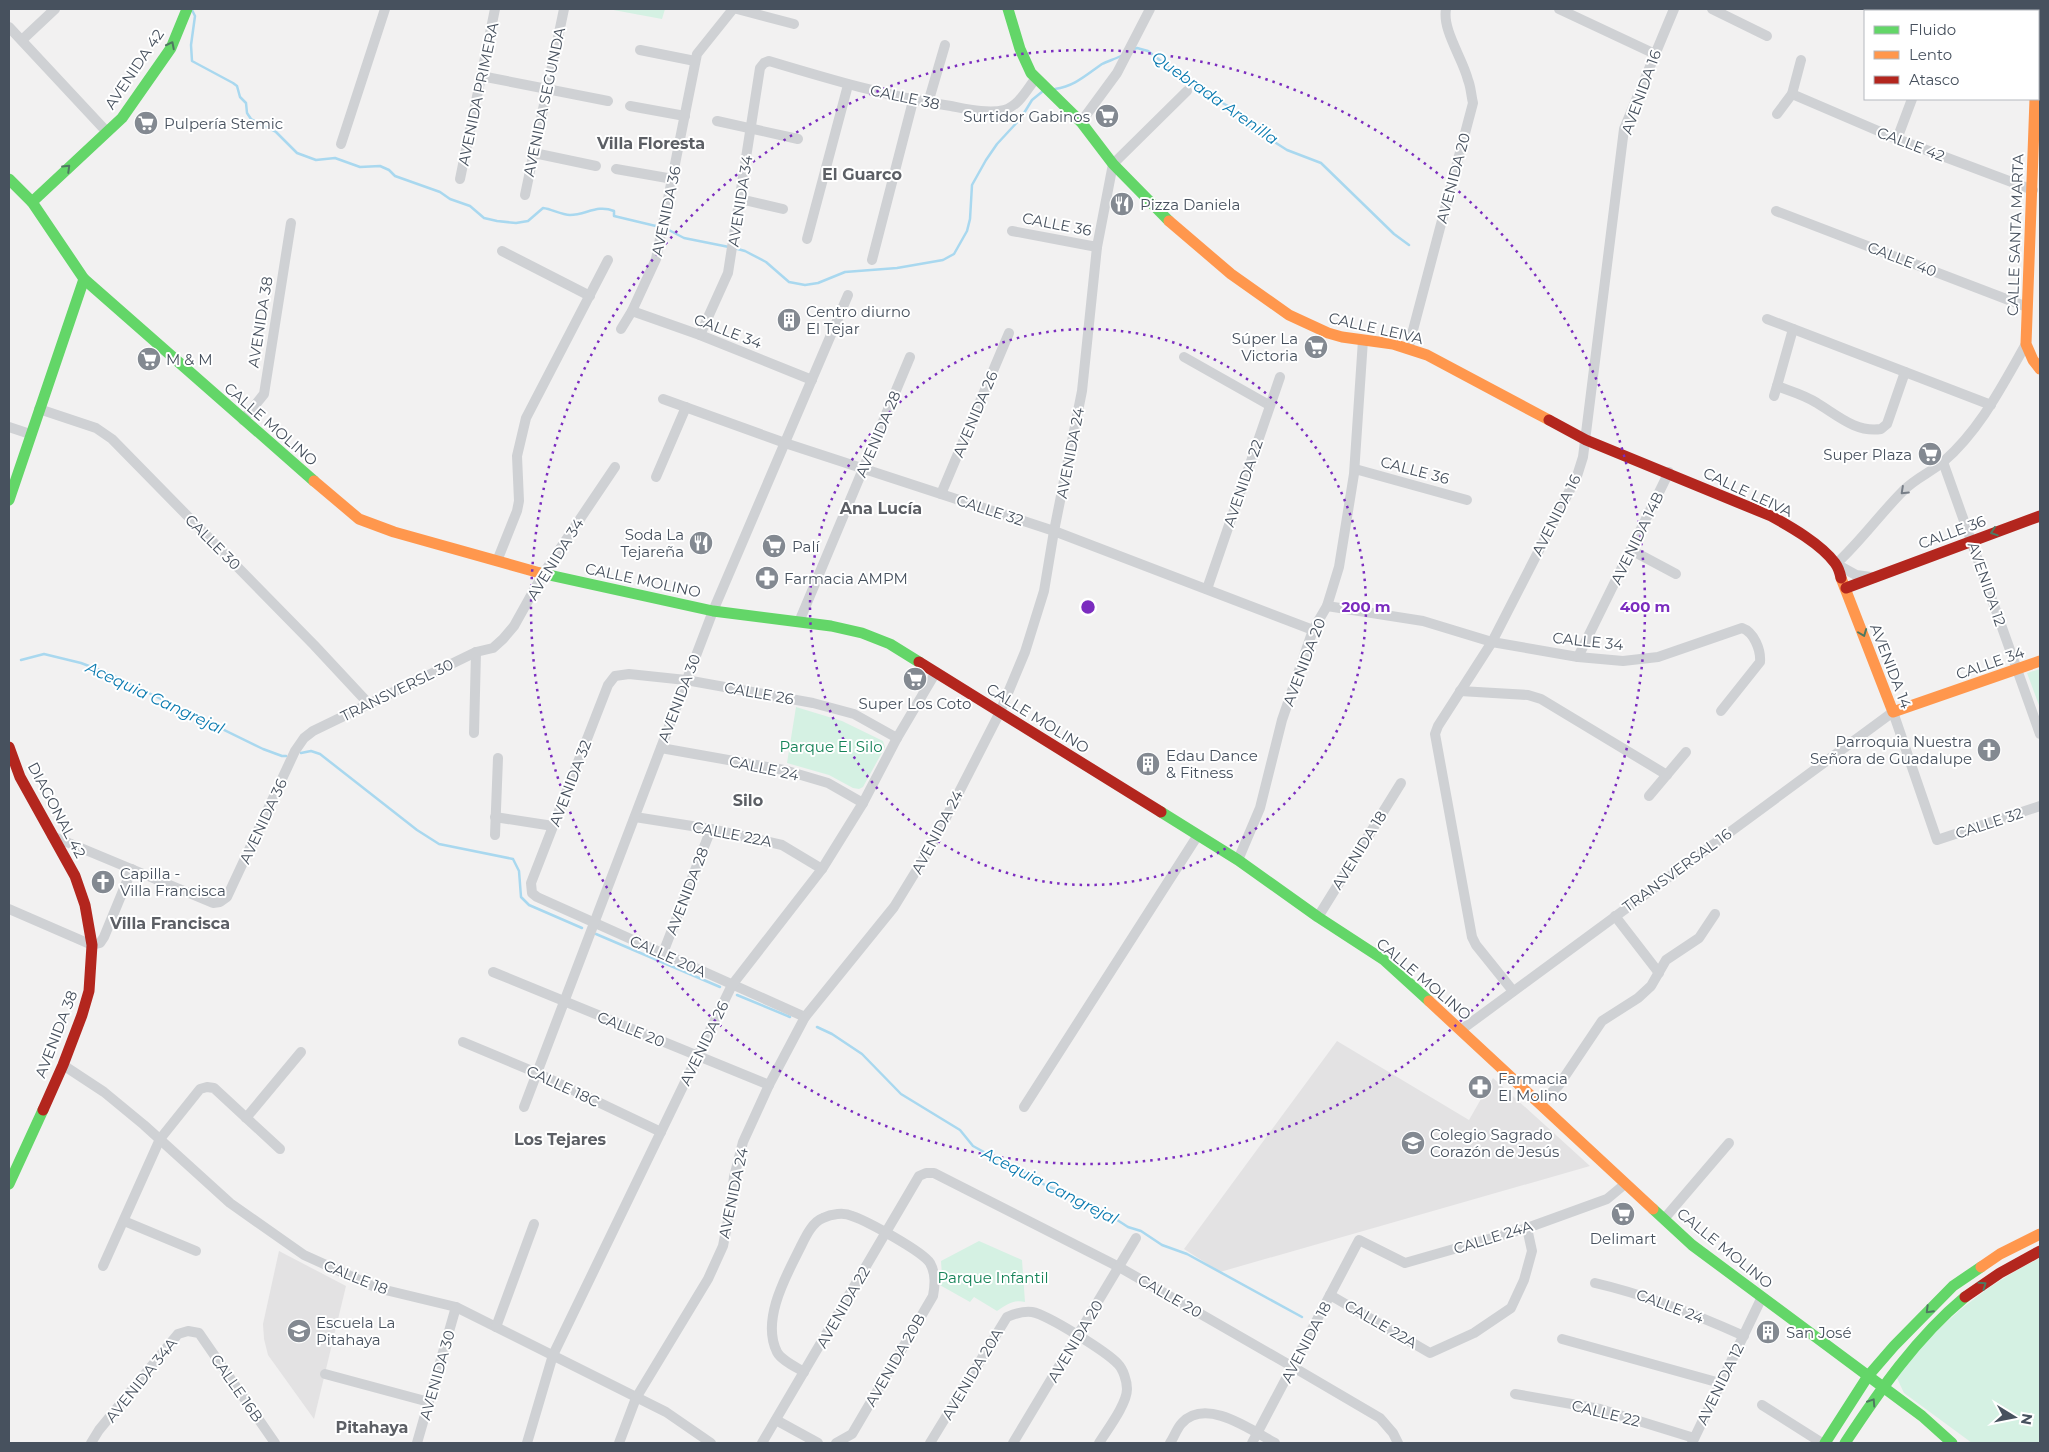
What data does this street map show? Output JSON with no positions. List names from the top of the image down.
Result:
{
  "streets": {
    "main road": [
      "AVENIDA 42",
      "CALLE 36",
      "CALLE SANTA MARTA",
      "AVENIDA 38",
      "CALLE LEIVA",
      "CALLE 34",
      "CALLE MOLINO",
      "AVENIDA 14",
      "DIAGONAL 42"
    ],
    "street": [
      "AVENIDA 16",
      "AVENIDA PRIMERA",
      "CALLE 38",
      "AVENIDA SEGUNDA",
      "CALLE 42",
      "AVENIDA 20",
      "AVENIDA 34",
      "AVENIDA 36",
      "CALLE 40",
      "AVENIDA 26",
      "AVENIDA 28",
      "AVENIDA 24",
      "AVENIDA 22",
      "CALLE 32",
      "AVENIDA 14B",
      "CALLE 30",
      "AVENIDA 12",
      "TRANSVERSL 30",
      "CALLE 26",
      "AVENIDA 30",
      "CALLE 24",
      "AVENIDA 32",
      "CALLE 22A",
      "AVENIDA 18",
      "TRANSVERSAL 16",
      "CALLE 20A",
      "CALLE 20",
      "CALLE 18C",
      "CALLE 24A",
      "CALLE 18",
      "AVENIDA 20B",
      "AVENIDA 20A",
      "AVENIDA 34A",
      "CALLE 16B",
      "CALLE 22"
    ]
  },
  "crossings": [
    ["AVENIDA 42", "CALLE MOLINO"],
    ["AVENIDA 16", "CALLE LEIVA"],
    ["AVENIDA 16", "CALLE 34"],
    ["AVENIDA 16", "TRANSVERSAL 16"],
    ["CALLE 38", "AVENIDA 34"],
    ["CALLE 38", "CALLE LEIVA"],
    ["CALLE 42", "CALLE SANTA MARTA"],
    ["AVENIDA 20", "CALLE 36"],
    ["AVENIDA 20", "CALLE LEIVA"],
    ["AVENIDA 20", "CALLE 34"],
    ["AVENIDA 20", "CALLE MOLINO"],
    ["AVENIDA 20", "CALLE 32"],
    ["AVENIDA 20", "CALLE 20"],
    ["AVENIDA 20", "AVENIDA 20A"],
    ["AVENIDA 34", "CALLE 34"],
    ["AVENIDA 34", "CALLE MOLINO"],
    ["AVENIDA 34", "TRANSVERSL 30"],
    ["AVENIDA 36", "CALLE 34"],
    ["AVENIDA 36", "TRANSVERSL 30"],
    ["CALLE 36", "CALLE LEIVA"],
    ["CALLE 36", "AVENIDA 24"],
    ["CALLE 36", "AVENIDA 12"],
    ["CALLE 36", "AVENIDA 14"],
    ["CALLE SANTA MARTA", "CALLE 40"],
    ["AVENIDA 38", "CALLE MOLINO"],
    ["AVENIDA 38", "DIAGONAL 42"],
    ["AVENIDA 38", "CALLE 18"],
    ["CALLE LEIVA", "AVENIDA 24"],
    ["CALLE LEIVA", "AVENIDA 14B"],
    ["CALLE LEIVA", "AVENIDA 14"],
    ["CALLE 34", "AVENIDA 14B"],
    ["CALLE 34", "AVENIDA 12"],
    ["CALLE 34", "AVENIDA 14"],
    ["CALLE 34", "AVENIDA 30"],
    ["CALLE 34", "TRANSVERSAL 16"],
    ["AVENIDA 26", "CALLE MOLINO"],
    ["AVENIDA 26", "CALLE 32"],
    ["AVENIDA 26", "CALLE 26"],
    ["AVENIDA 26", "CALLE 24"],
    ["AVENIDA 26", "CALLE 22A"],
    ["AVENIDA 26", "CALLE 20A"],
    ["AVENIDA 26", "CALLE 20"],
    ["AVENIDA 26", "CALLE 18C"],
    ["AVENIDA 26", "CALLE 18"],
    ["CALLE MOLINO", "AVENIDA 28"],
    ["CALLE MOLINO", "AVENIDA 24"],
    ["CALLE MOLINO", "AVENIDA 12"],
    ["CALLE MOLINO", "AVENIDA 30"],
    ["CALLE MOLINO", "AVENIDA 18"],
    ["CALLE MOLINO", "TRANSVERSAL 16"],
    ["CALLE MOLINO", "CALLE 24A"],
    ["AVENIDA 28", "CALLE 32"],
    ["AVENIDA 28", "CALLE 22A"],
    ["AVENIDA 28", "CALLE 20A"],
    ["AVENIDA 24", "CALLE 32"],
    ["AVENIDA 24", "CALLE 20A"],
    ["AVENIDA 24", "CALLE 20"],
    ["AVENIDA 24", "CALLE 18"],
    ["AVENIDA 22", "CALLE 32"],
    ["AVENIDA 22", "CALLE 20"],
    ["AVENIDA 22", "AVENIDA 20B"],
    ["CALLE 32", "AVENIDA 14"],
    ["CALLE 32", "AVENIDA 30"],
    ["CALLE 30", "TRANSVERSL 30"],
    ["AVENIDA 12", "CALLE 24"],
    ["AVENIDA 12", "CALLE 22"],
    ["AVENIDA 14", "TRANSVERSAL 16"],
    ["CALLE 26", "AVENIDA 30"],
    ["CALLE 26", "AVENIDA 32"],
    ["AVENIDA 30", "CALLE 24"],
    ["AVENIDA 30", "CALLE 22A"],
    ["AVENIDA 30", "CALLE 20A"],
    ["AVENIDA 30", "CALLE 20"],
    ["AVENIDA 30", "CALLE 18C"],
    ["AVENIDA 30", "CALLE 18"],
    ["AVENIDA 32", "CALLE 20A"],
    ["CALLE 22A", "AVENIDA 18"],
    ["CALLE 22A", "CALLE 24A"],
    ["AVENIDA 18", "CALLE 20"],
    ["AVENIDA 18", "CALLE 24A"],
    ["AVENIDA 34A", "CALLE 16B"]
  ],
  "one_way": ["AVENIDA 42", "AVENIDA 14"],
  "districts": [
    "Villa Floresta",
    "El Guarco",
    "Ana Lucía",
    "Silo",
    "Villa Francisca",
    "Los Tejares",
    "Pitahaya"
  ],
  "water": ["Quebrada Arenilla", "Acequia Cangrejal"],
  "parks": ["Parque El Silo", "Parque Infantil"],
  "places": {
    "supermarket": [
      "Surtidor Gabinos",
      "Pulpería Stemic",
      "Súper La Victoria",
      "M & M",
      "Super Plaza",
      "Palí",
      "Super Los Coto",
      "Delimart"
    ],
    "restaurant": ["Pizza Daniela", "Soda La Tejareña"],
    "building": ["Centro diurno El Tejar", "Edau Dance & Fitness", "San José"],
    "pharmacy": ["Farmacia AMPM", "Farmacia El Molino"],
    "church": ["Parroquia Nuestra Señora de Guadalupe", "Capilla - Villa Francisca"],
    "school or university": ["Colegio Sagrado Corazón de Jesús", "Escuela La Pitahaya"]
  },
  "legend": ["Fluido", "Lento", "Atasco"],
  "north": "right",
  "rings": ["200 m", "400 m"]
}
